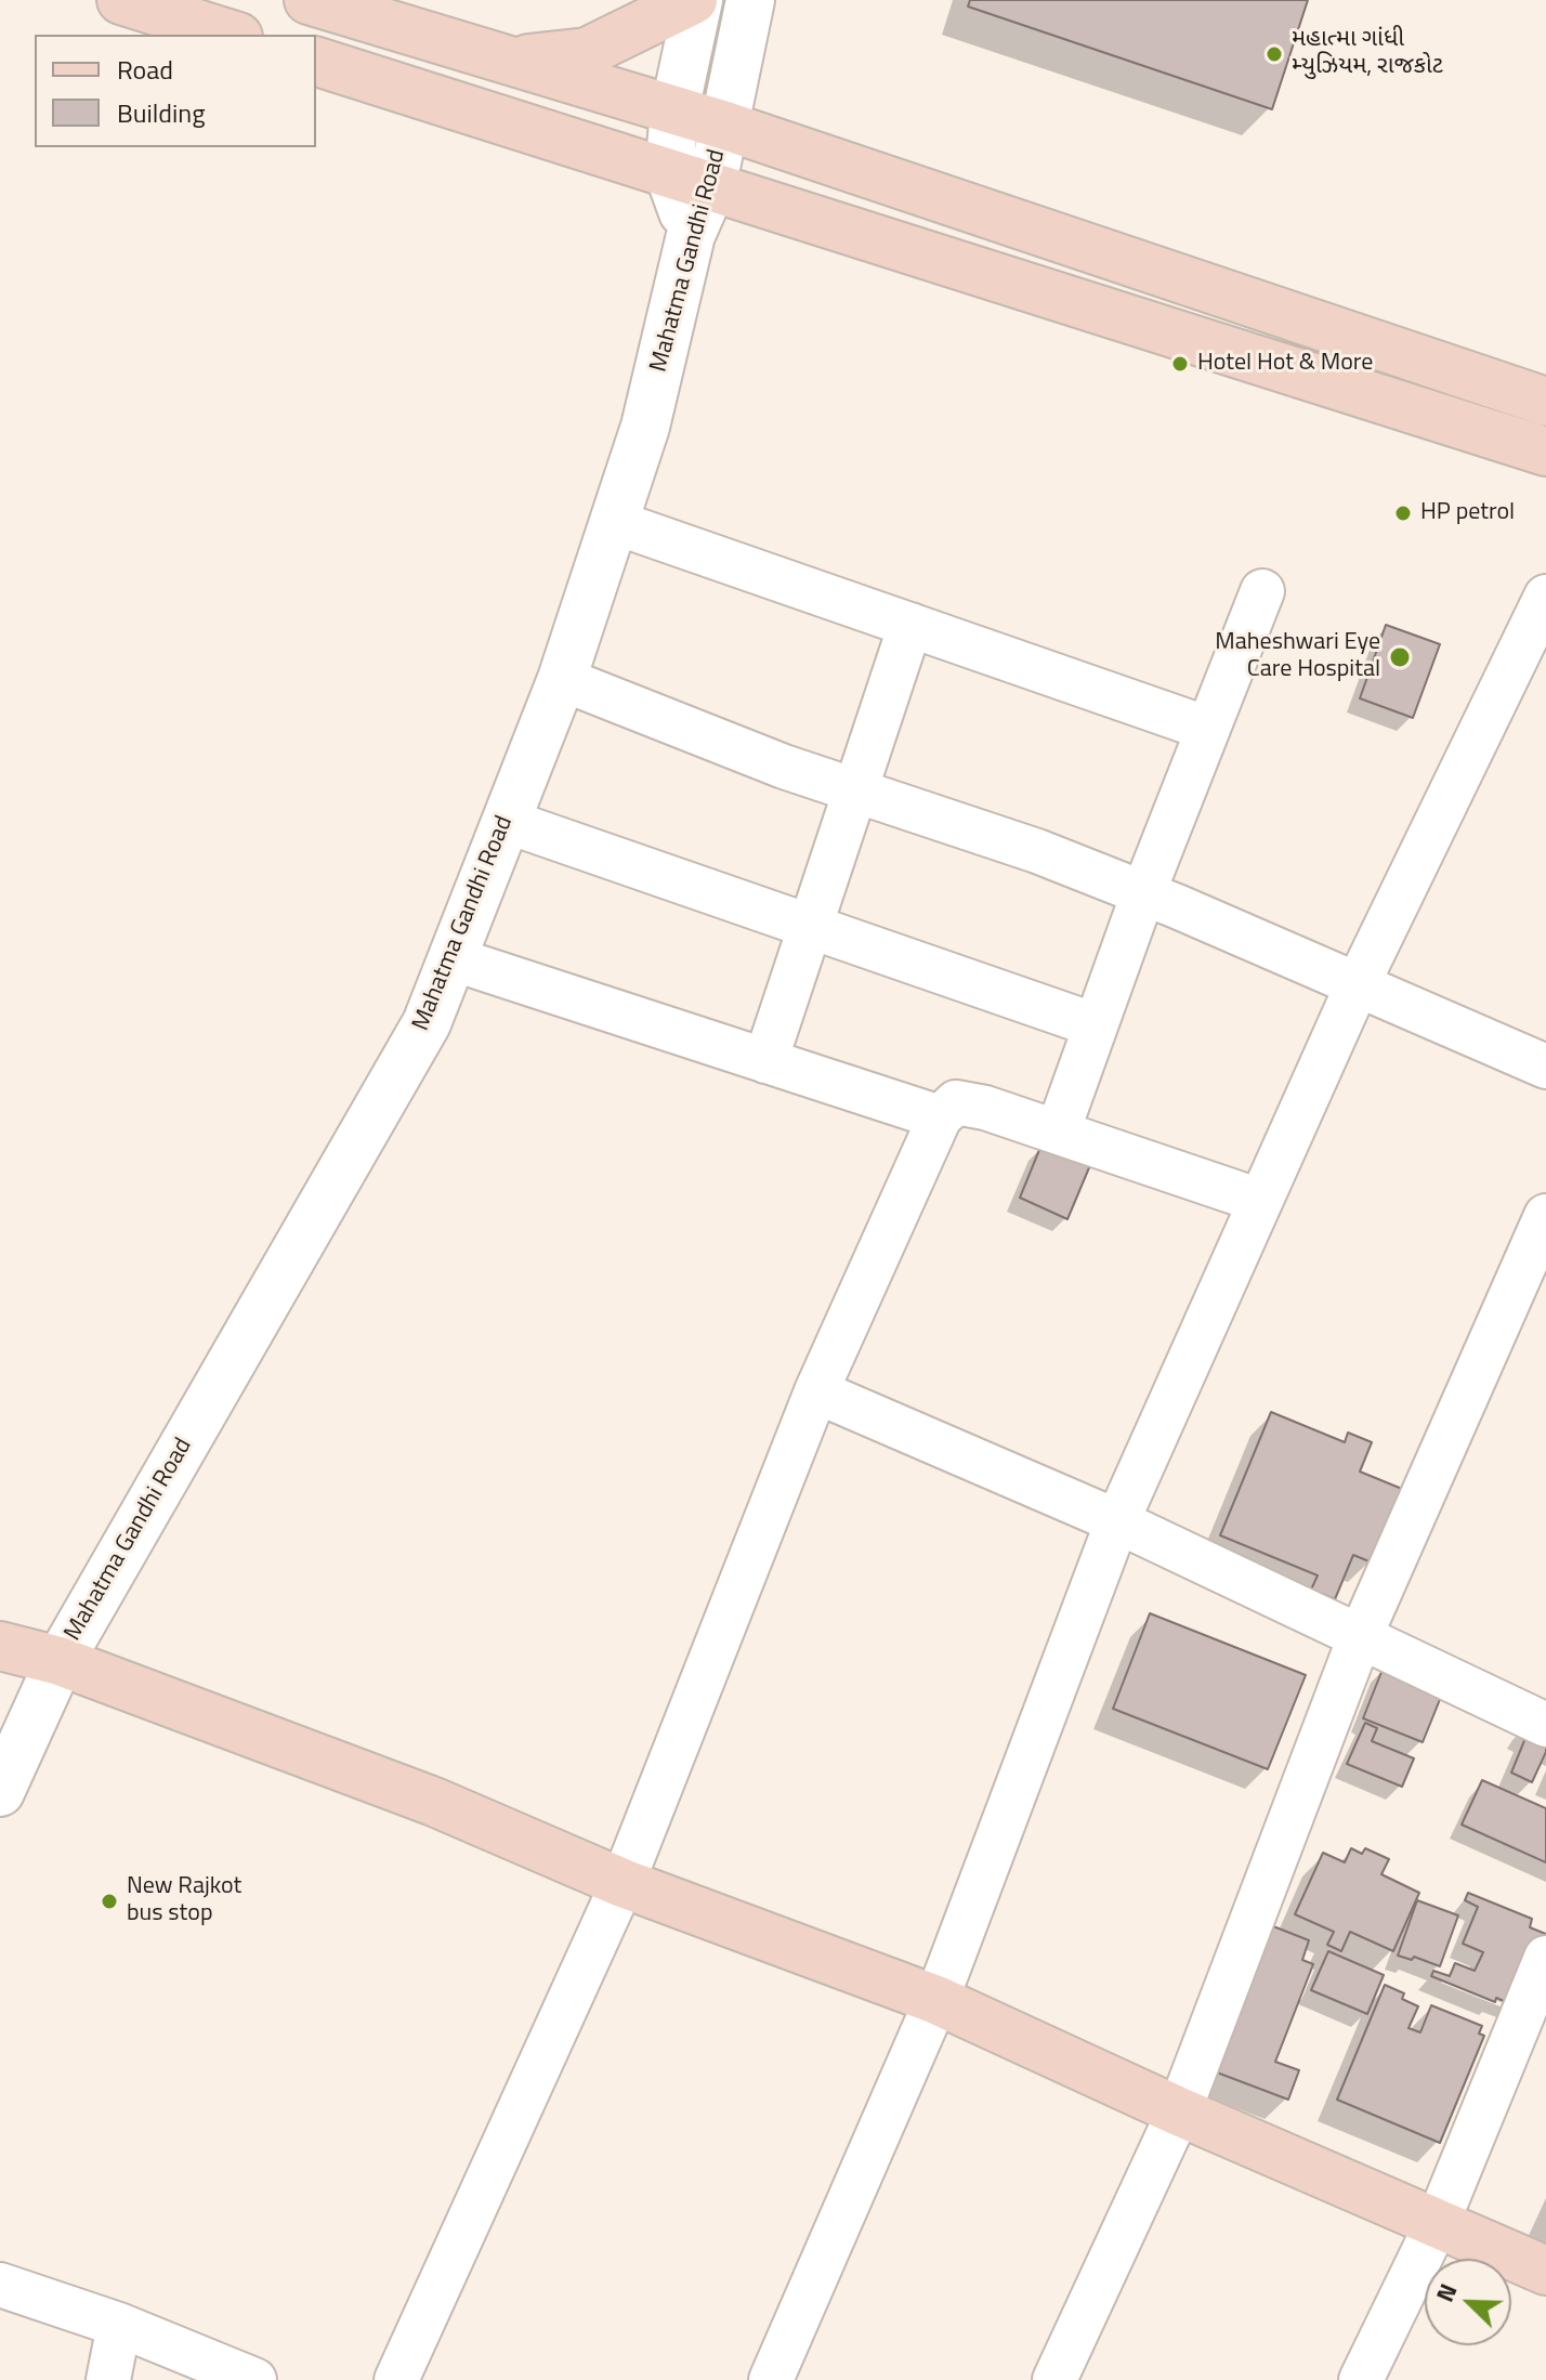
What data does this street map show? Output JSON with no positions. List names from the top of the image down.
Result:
{
  "streets": {
    "street": ["Mahatma Gandhi Road"]
  },
  "places": [
    "મહાત્મા ગાંધી મ્યુઝિયમ, રાજકોટ",
    "Hotel Hot & More",
    "HP petrol",
    "Maheshwari Eye Care Hospital",
    "New Rajkot bus stop"
  ],
  "legend": ["Road", "Building"],
  "north": "top left"
}
